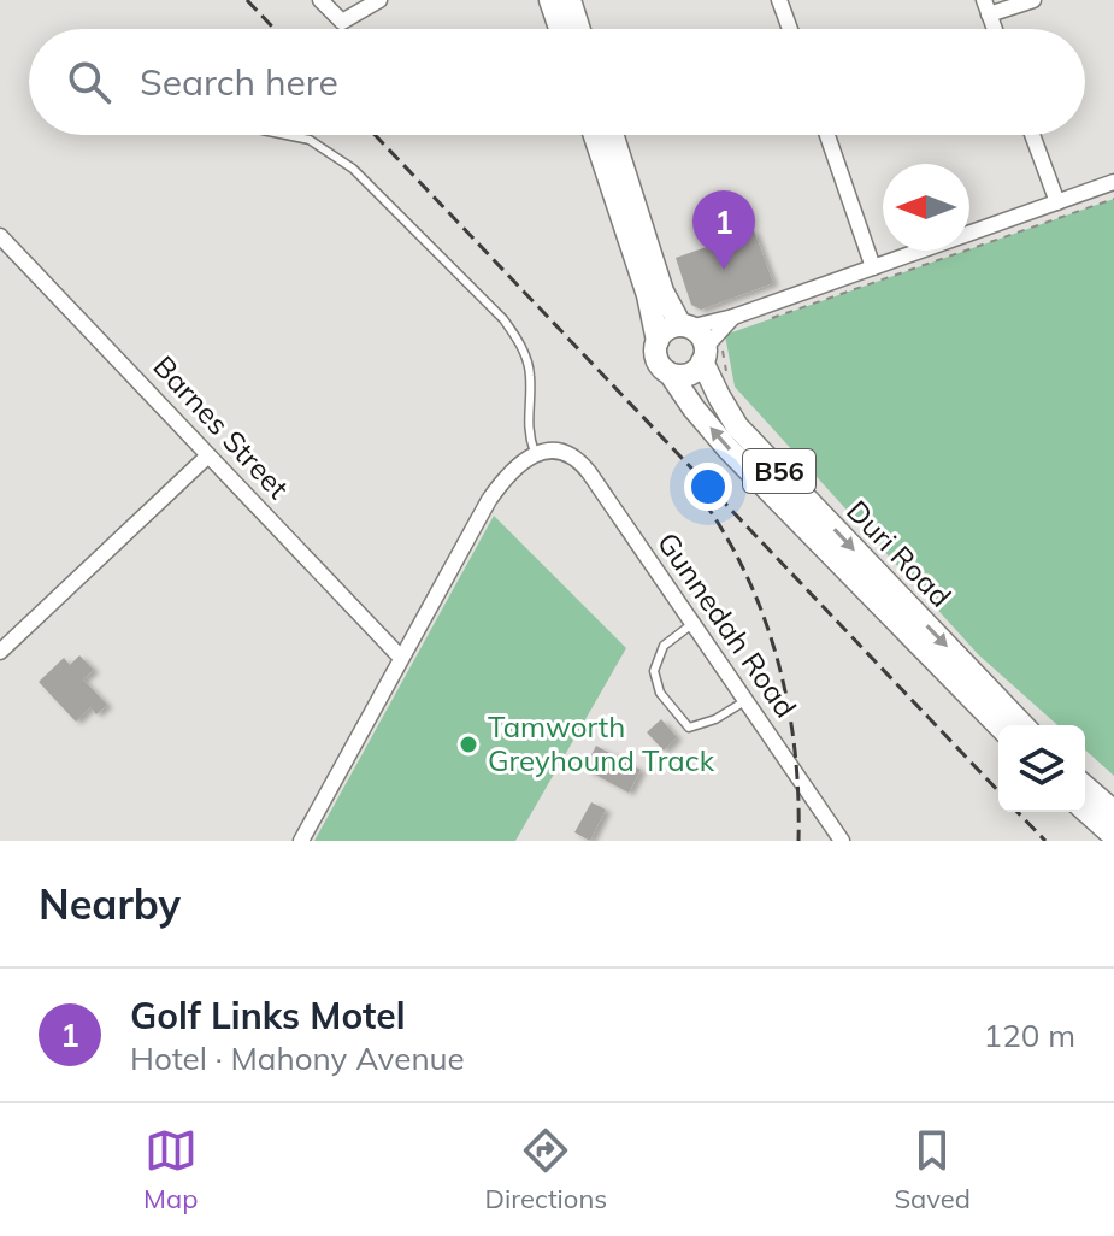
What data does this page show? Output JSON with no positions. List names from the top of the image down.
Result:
{
  "streets": {
    "main road": ["B56", "Duri Road"],
    "street": ["Barnes Street", "Gunnedah Road"]
  },
  "crossings": [
    ["B56", "Duri Road"]
  ],
  "places": ["Tamworth Greyhound Track"],
  "north": "left",
  "page": {
    "search": "Search here",
    "pins": "1",
    "heading": "Nearby",
    "list": [
      {
        "mark": "1",
        "name": "Golf Links Motel",
        "note": "Hotel · Mahony Avenue",
        "value": "120 m"
      }
    ],
    "nav": ["Map", "Directions", "Saved"]
  }
}
